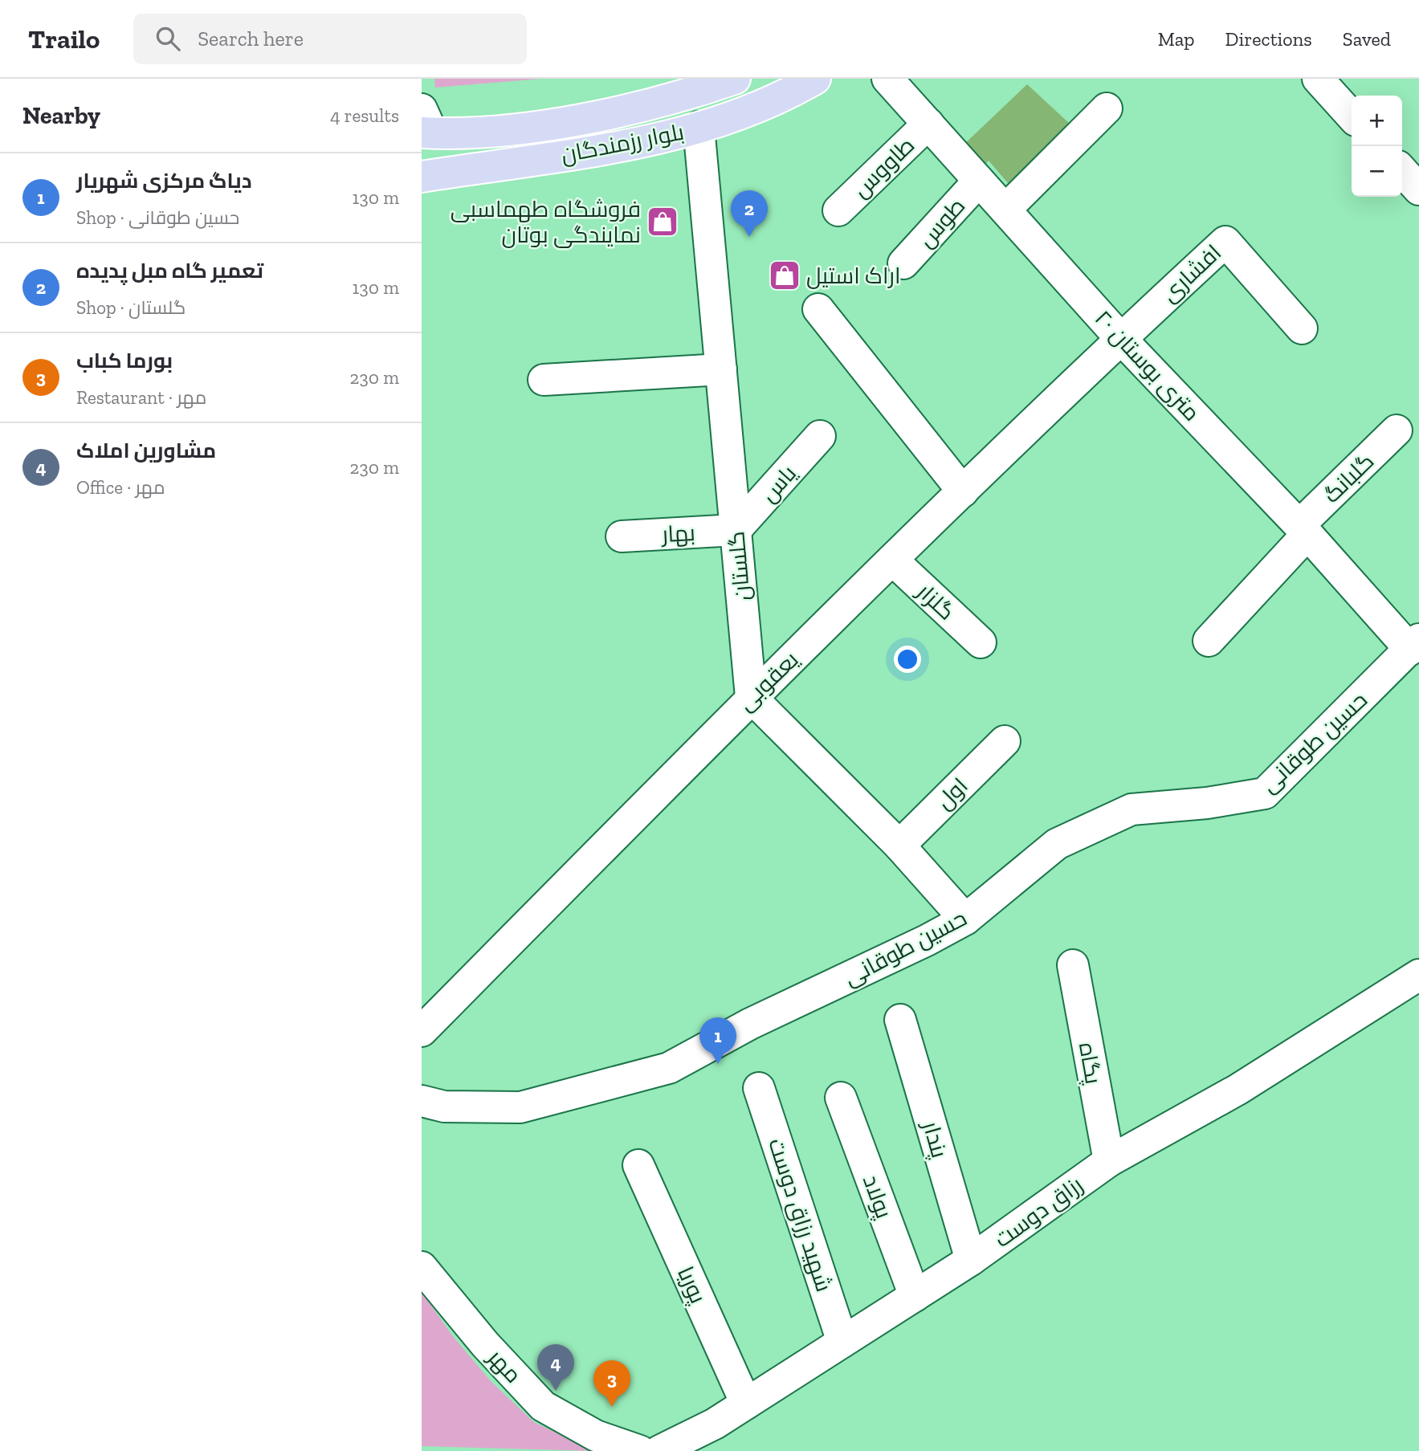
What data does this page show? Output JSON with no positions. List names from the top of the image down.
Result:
{
  "streets": {
    "main road": ["بلوار رزمندگان"],
    "street": [
      "طاووس",
      "طوس",
      "افشاری",
      "۲۰ متری بوستان",
      "گلبانگ",
      "یاس",
      "بهار",
      "گلستان",
      "گلزار",
      "یعقوبی",
      "حسین طوقانی",
      "اول",
      "پگاه",
      "پندار",
      "پولاد",
      "رزاق دوست",
      "شهید رزاق دوست",
      "پوریا",
      "مهر"
    ]
  },
  "crossings": [
    ["بلوار رزمندگان", "گلستان"],
    ["طاووس", "۲۰ متری بوستان"],
    ["طوس", "۲۰ متری بوستان"],
    ["افشاری", "۲۰ متری بوستان"],
    ["افشاری", "یعقوبی"],
    ["۲۰ متری بوستان", "گلبانگ"],
    ["۲۰ متری بوستان", "یعقوبی"],
    ["۲۰ متری بوستان", "حسین طوقانی"],
    ["یاس", "بهار"],
    ["یاس", "گلستان"],
    ["بهار", "گلستان"],
    ["گلستان", "یعقوبی"],
    ["گلزار", "یعقوبی"],
    ["پگاه", "رزاق دوست"],
    ["پندار", "رزاق دوست"],
    ["پولاد", "رزاق دوست"],
    ["رزاق دوست", "شهید رزاق دوست"],
    ["رزاق دوست", "پوریا"]
  ],
  "places": {
    "shop": ["فروشگاه طهماسبی نمایندگی بوتان", "اراک استیل"]
  },
  "page": {
    "header": "Trailo",
    "search": "Search here",
    "nav": ["Map", "Directions", "Saved"],
    "heading": ["Nearby", "4 results"],
    "map_buttons": ["+", "−"],
    "list": [
      {
        "mark": "1",
        "name": "دیاگ مرکزی شهریار",
        "note": "Shop · حسین طوقانی",
        "value": "130 m"
      },
      {
        "mark": "2",
        "name": "تعمیر گاه مبل پدیده",
        "note": "Shop · گلستان",
        "value": "130 m"
      },
      {
        "mark": "3",
        "name": "بورما کباب",
        "note": "Restaurant · مهر",
        "value": "230 m"
      },
      {
        "mark": "4",
        "name": "مشاورین املاک",
        "note": "Office · مهر",
        "value": "230 m"
      }
    ],
    "pins": [
      "2",
      "1",
      "4",
      "3"
    ]
  }
}
